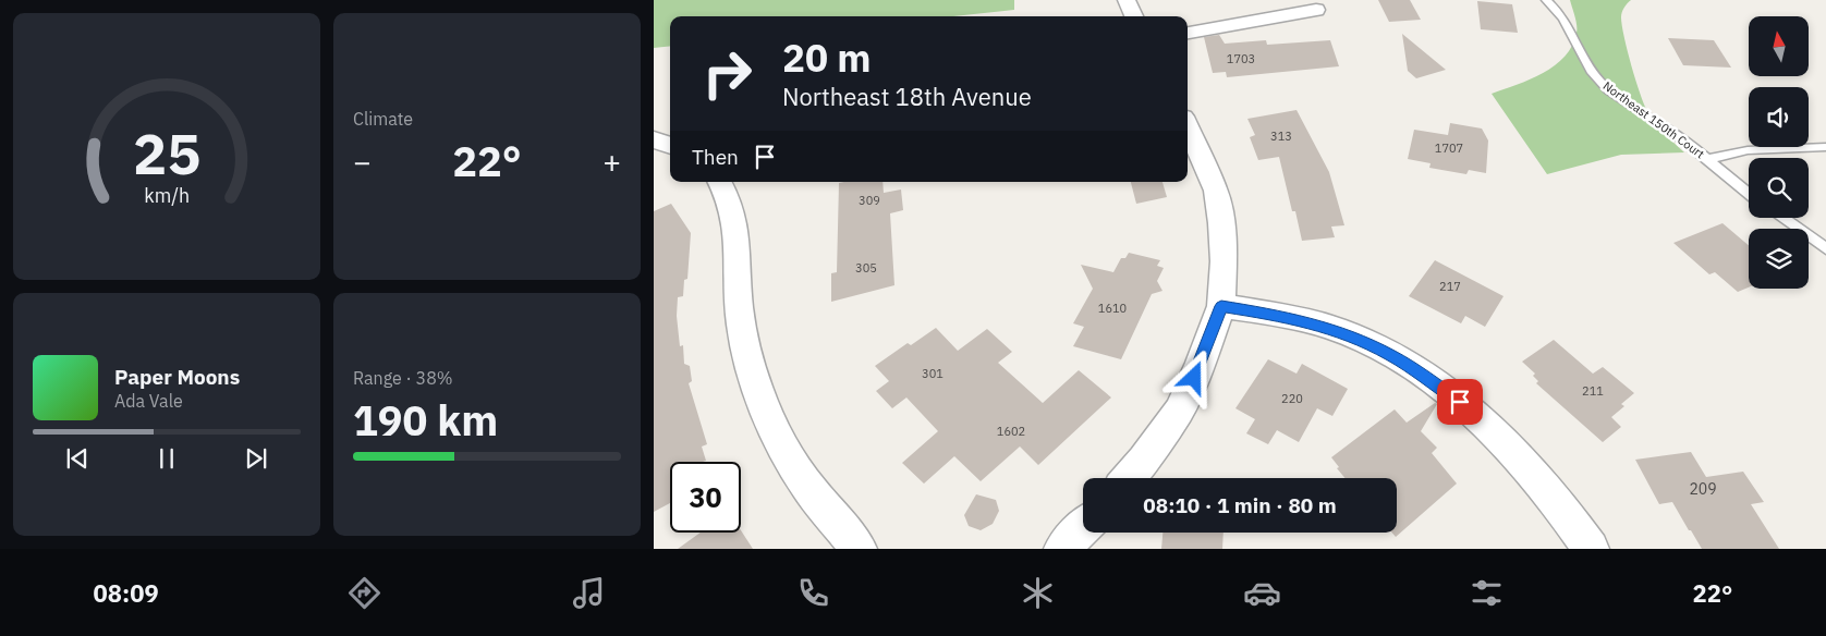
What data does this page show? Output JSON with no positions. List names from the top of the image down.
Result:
{
  "streets": {
    "lane": ["Northeast 150th Court"]
  },
  "house_numbers": [
    "1703",
    "313",
    "1707",
    "309",
    "305",
    "217",
    "1610",
    "301",
    "211",
    "220",
    "1602",
    "209"
  ],
  "north": "top",
  "page": {
    "tile": [
      "Climate",
      ["Range · 38%", "190 km"]
    ],
    "turn": ["20 m", "Northeast 18th Avenue"],
    "then": "Then",
    "heat": ["−", "22°", "+"],
    "song": ["Paper Moons", "Ada Vale"],
    "limit": "30",
    "trip": "08:10 · 1 min · 80 m",
    "tabs": ["08:09", "22°"],
    "gauge": ["25", "km/h"]
  }
}
